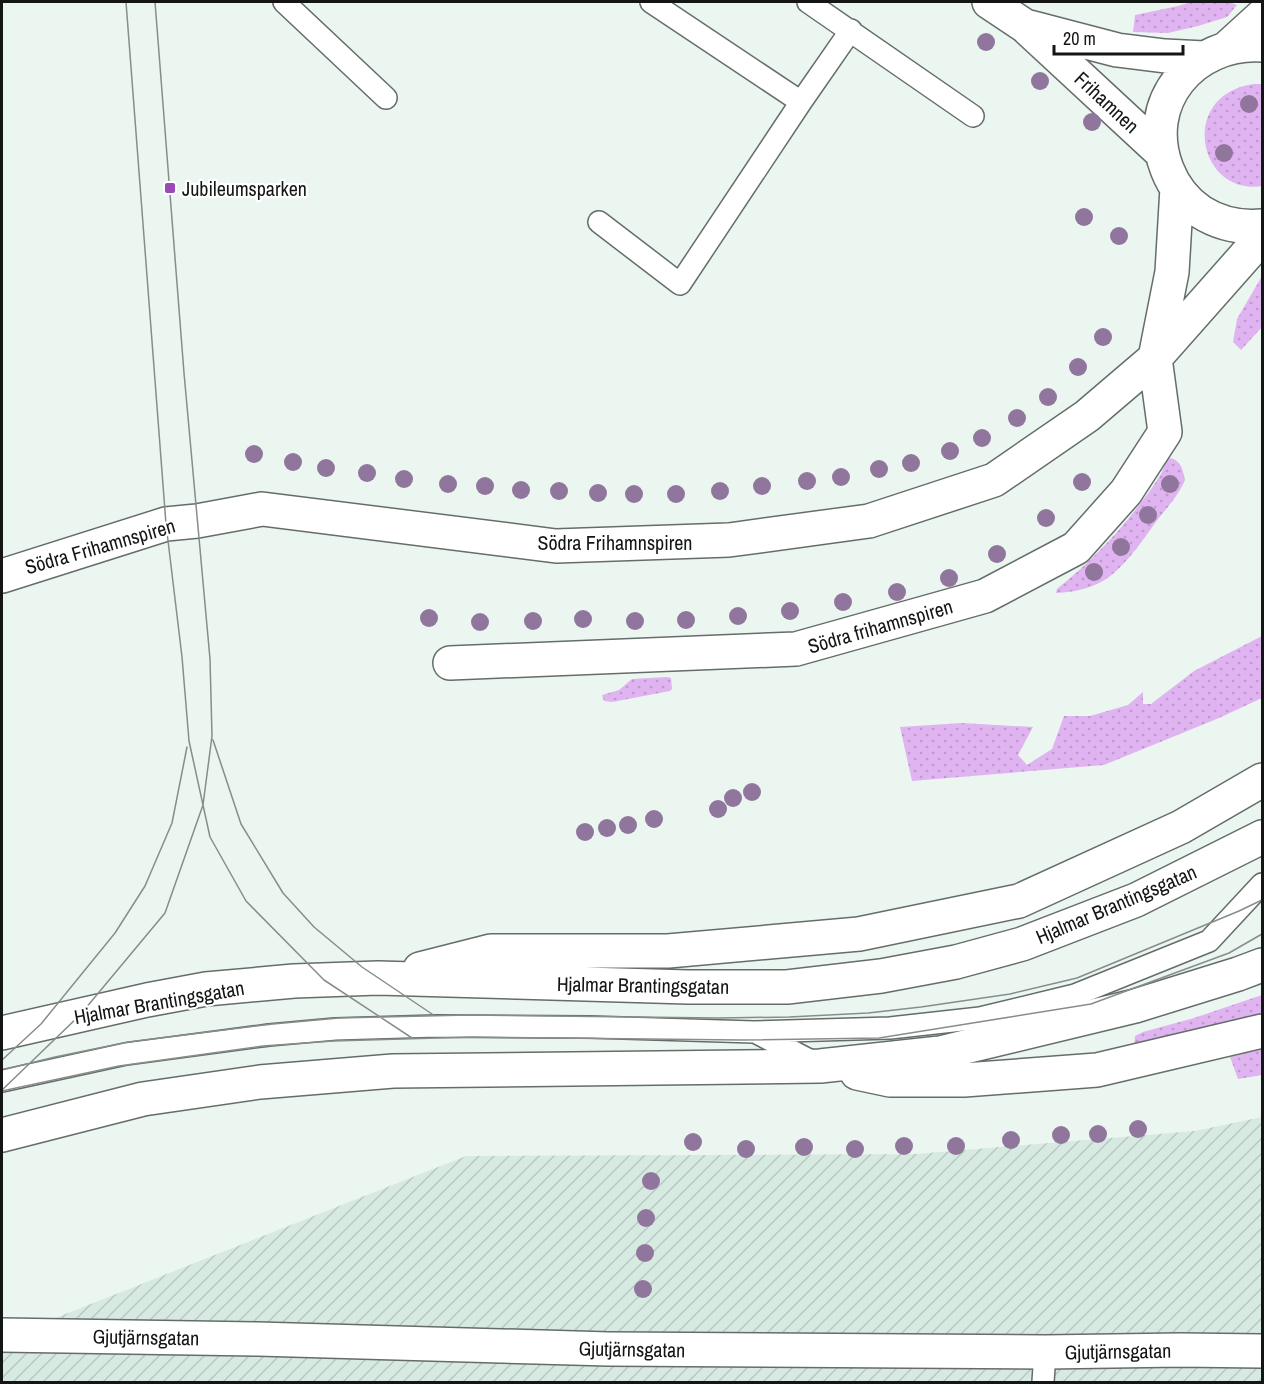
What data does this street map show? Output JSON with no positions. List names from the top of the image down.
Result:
{
  "streets": {
    "street": [
      "Frihamnen",
      "Södra Frihamnspiren",
      "Södra frihamnspiren",
      "Hjalmar Brantingsgatan",
      "Gjutjärnsgatan"
    ]
  },
  "crossings": [
    ["Södra Frihamnspiren", "Södra frihamnspiren"]
  ],
  "places": {
    "transit": ["Jubileumsparken"]
  },
  "scale_bar": "20 m"
}
